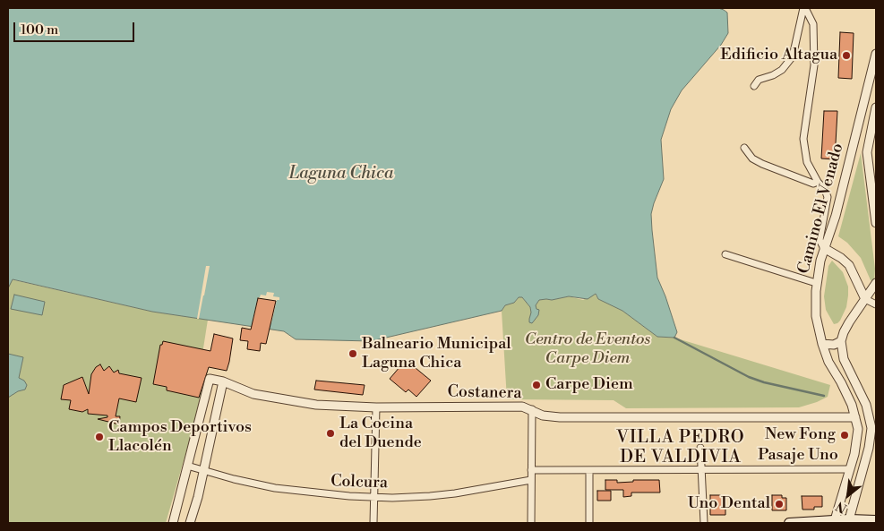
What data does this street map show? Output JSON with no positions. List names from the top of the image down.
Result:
{
  "streets": {
    "street": [
      "Camino El Venado",
      "Costanera",
      "Pasaje Uno",
      "Colcura"
    ]
  },
  "crossings": [
    ["Camino El Venado", "Costanera"],
    ["Camino El Venado", "Pasaje Uno"]
  ],
  "districts": ["VILLA PEDRO DE VALDIVIA"],
  "water": ["Laguna Chica"],
  "parks": ["Centro de Eventos Carpe Diem"],
  "places": [
    "Edificio Altagua",
    "Balneario Municipal Laguna Chica",
    "Carpe Diem",
    "La Cocina del Duende",
    "New Fong",
    "Campos Deportivos Llacolén",
    "Uno Dental"
  ],
  "scale_bar": "100 m",
  "north": "bottom left"
}
